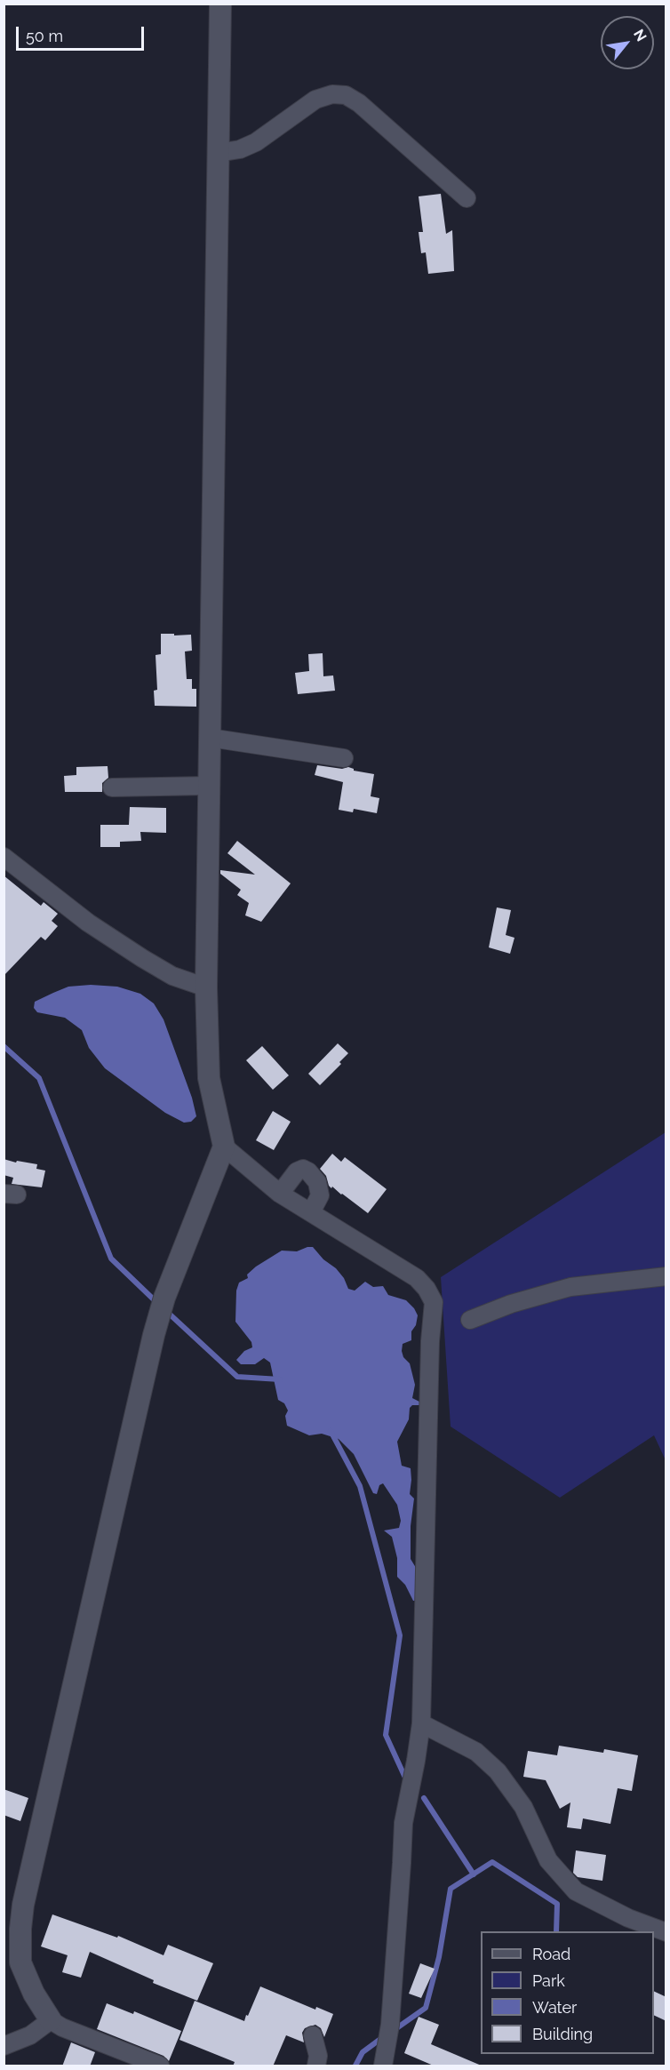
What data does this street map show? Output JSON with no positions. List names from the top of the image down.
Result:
{
  "legend": [
    "Road",
    "Park",
    "Water",
    "Building"
  ],
  "scale_bar": "50 m",
  "north": "top right"
}
